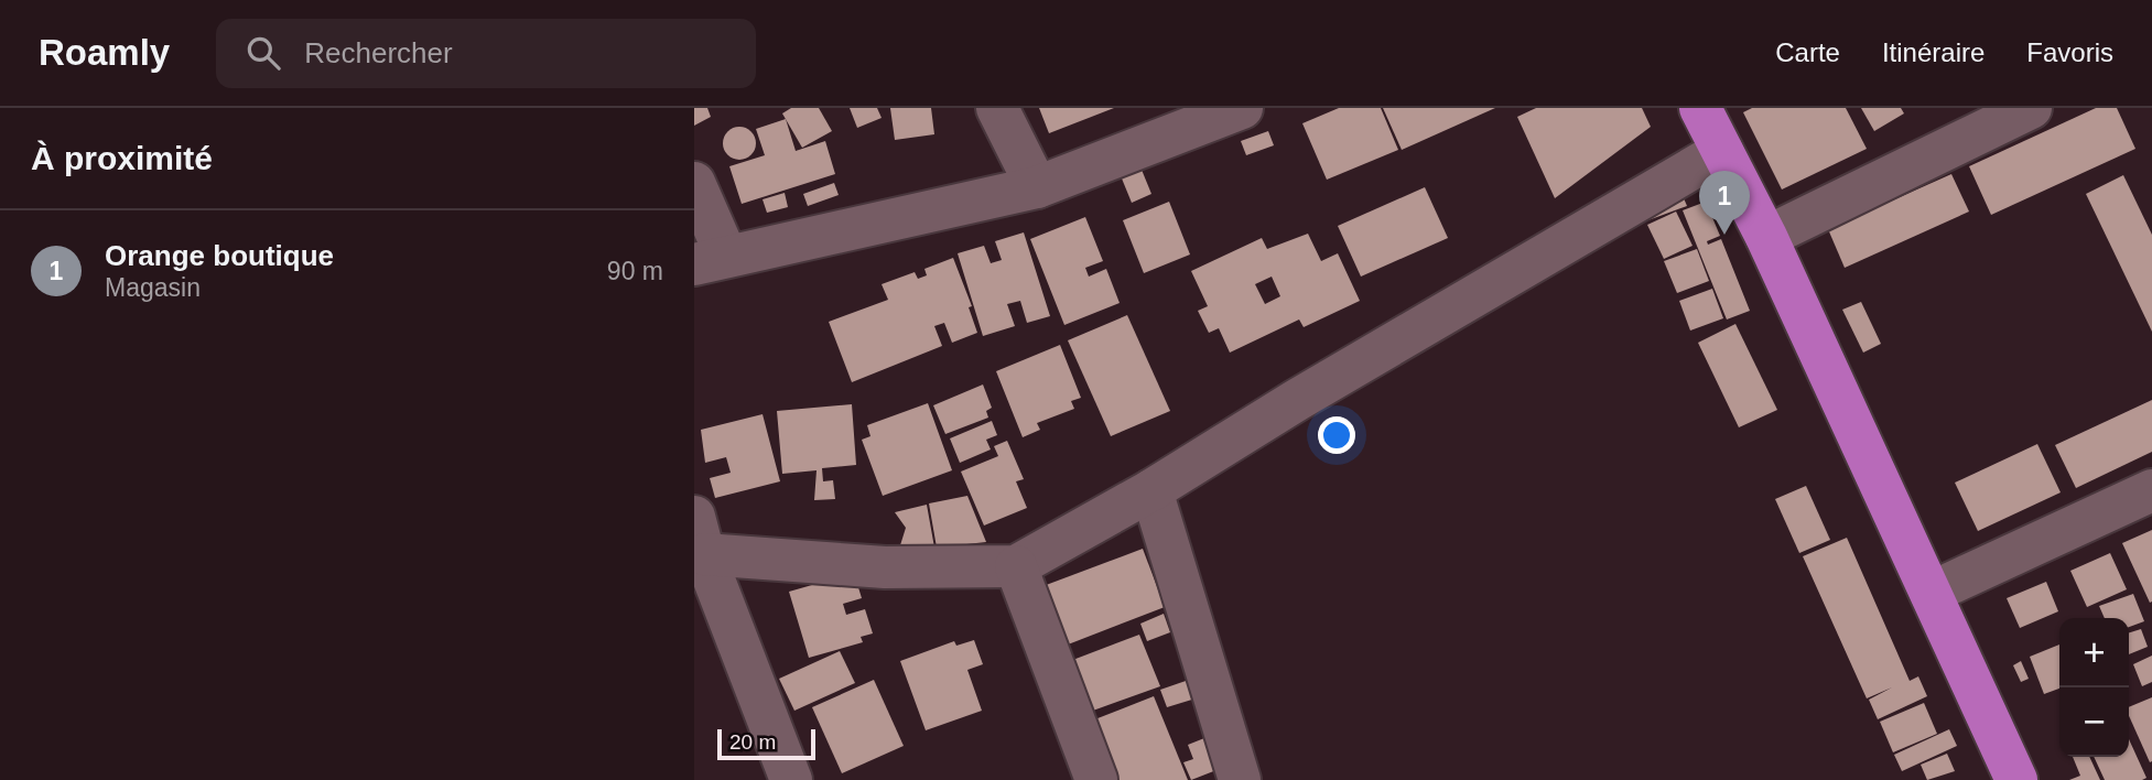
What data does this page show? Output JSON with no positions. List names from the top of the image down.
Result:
{
  "scale_bar": "20 m",
  "page": {
    "header": "Roamly",
    "search": "Rechercher",
    "nav": ["Carte", "Itinéraire", "Favoris"],
    "heading": "À proximité",
    "pins": "1",
    "list": [
      {
        "mark": "1",
        "name": "Orange boutique",
        "note": "Magasin",
        "value": "90 m"
      }
    ],
    "map_buttons": ["+", "−"],
    "scale": "20 m"
  }
}
